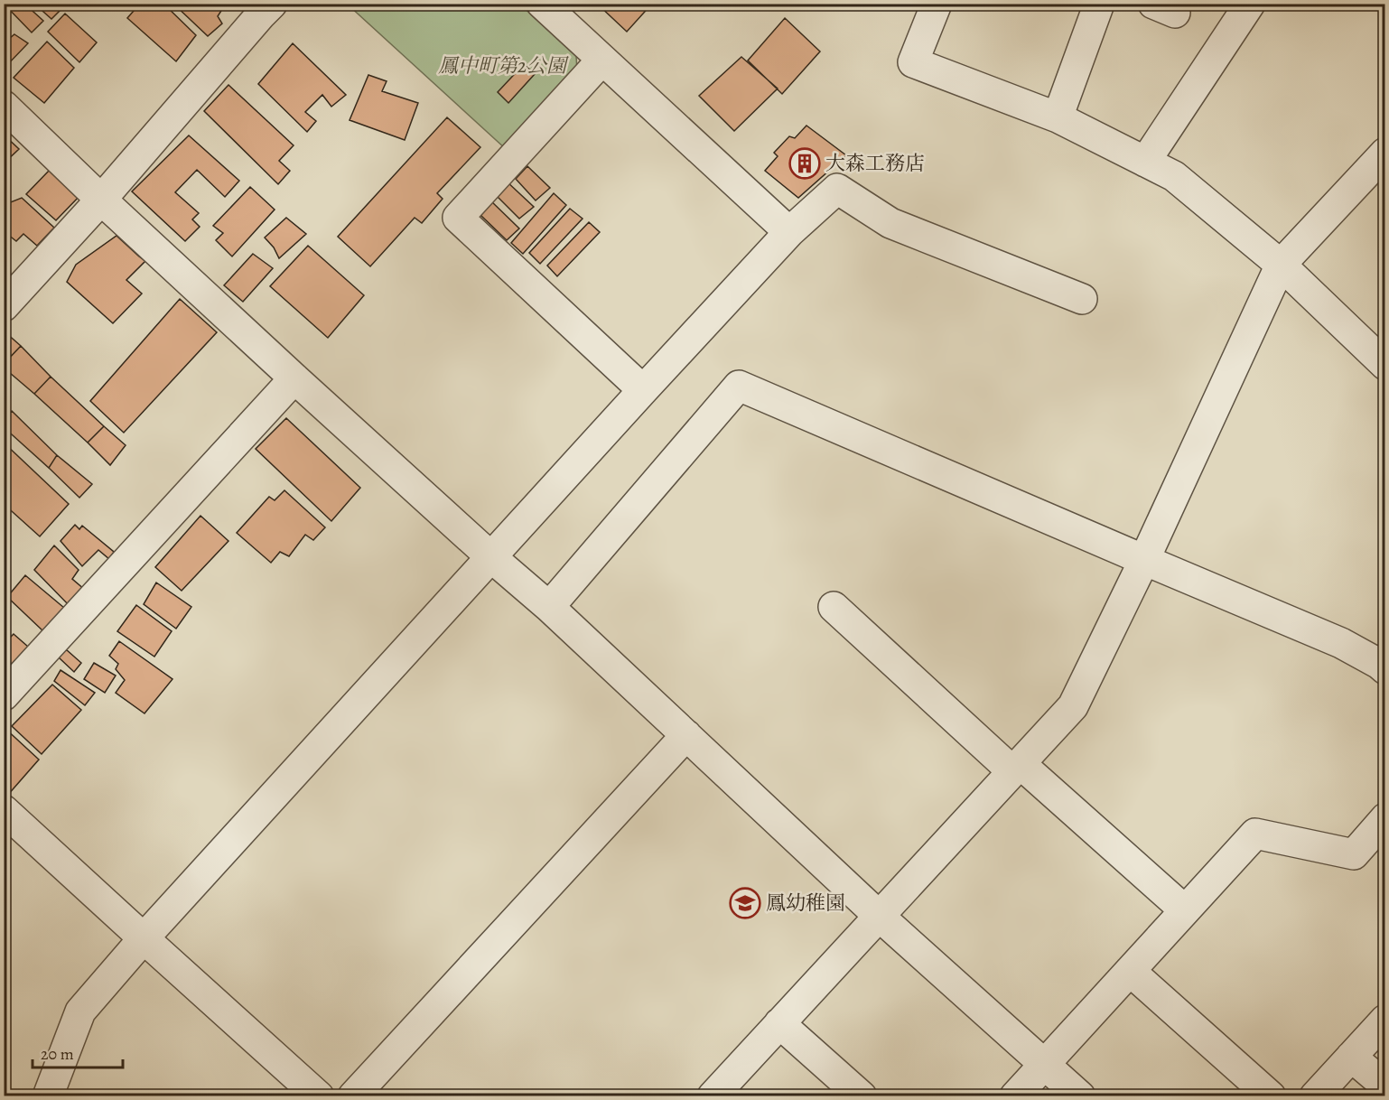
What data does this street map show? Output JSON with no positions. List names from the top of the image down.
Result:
{
  "parks": ["鳳中町第2公園"],
  "places": {
    "building": ["大森工務店"],
    "school or university": ["鳳幼稚園"]
  },
  "scale_bar": "20 m"
}
